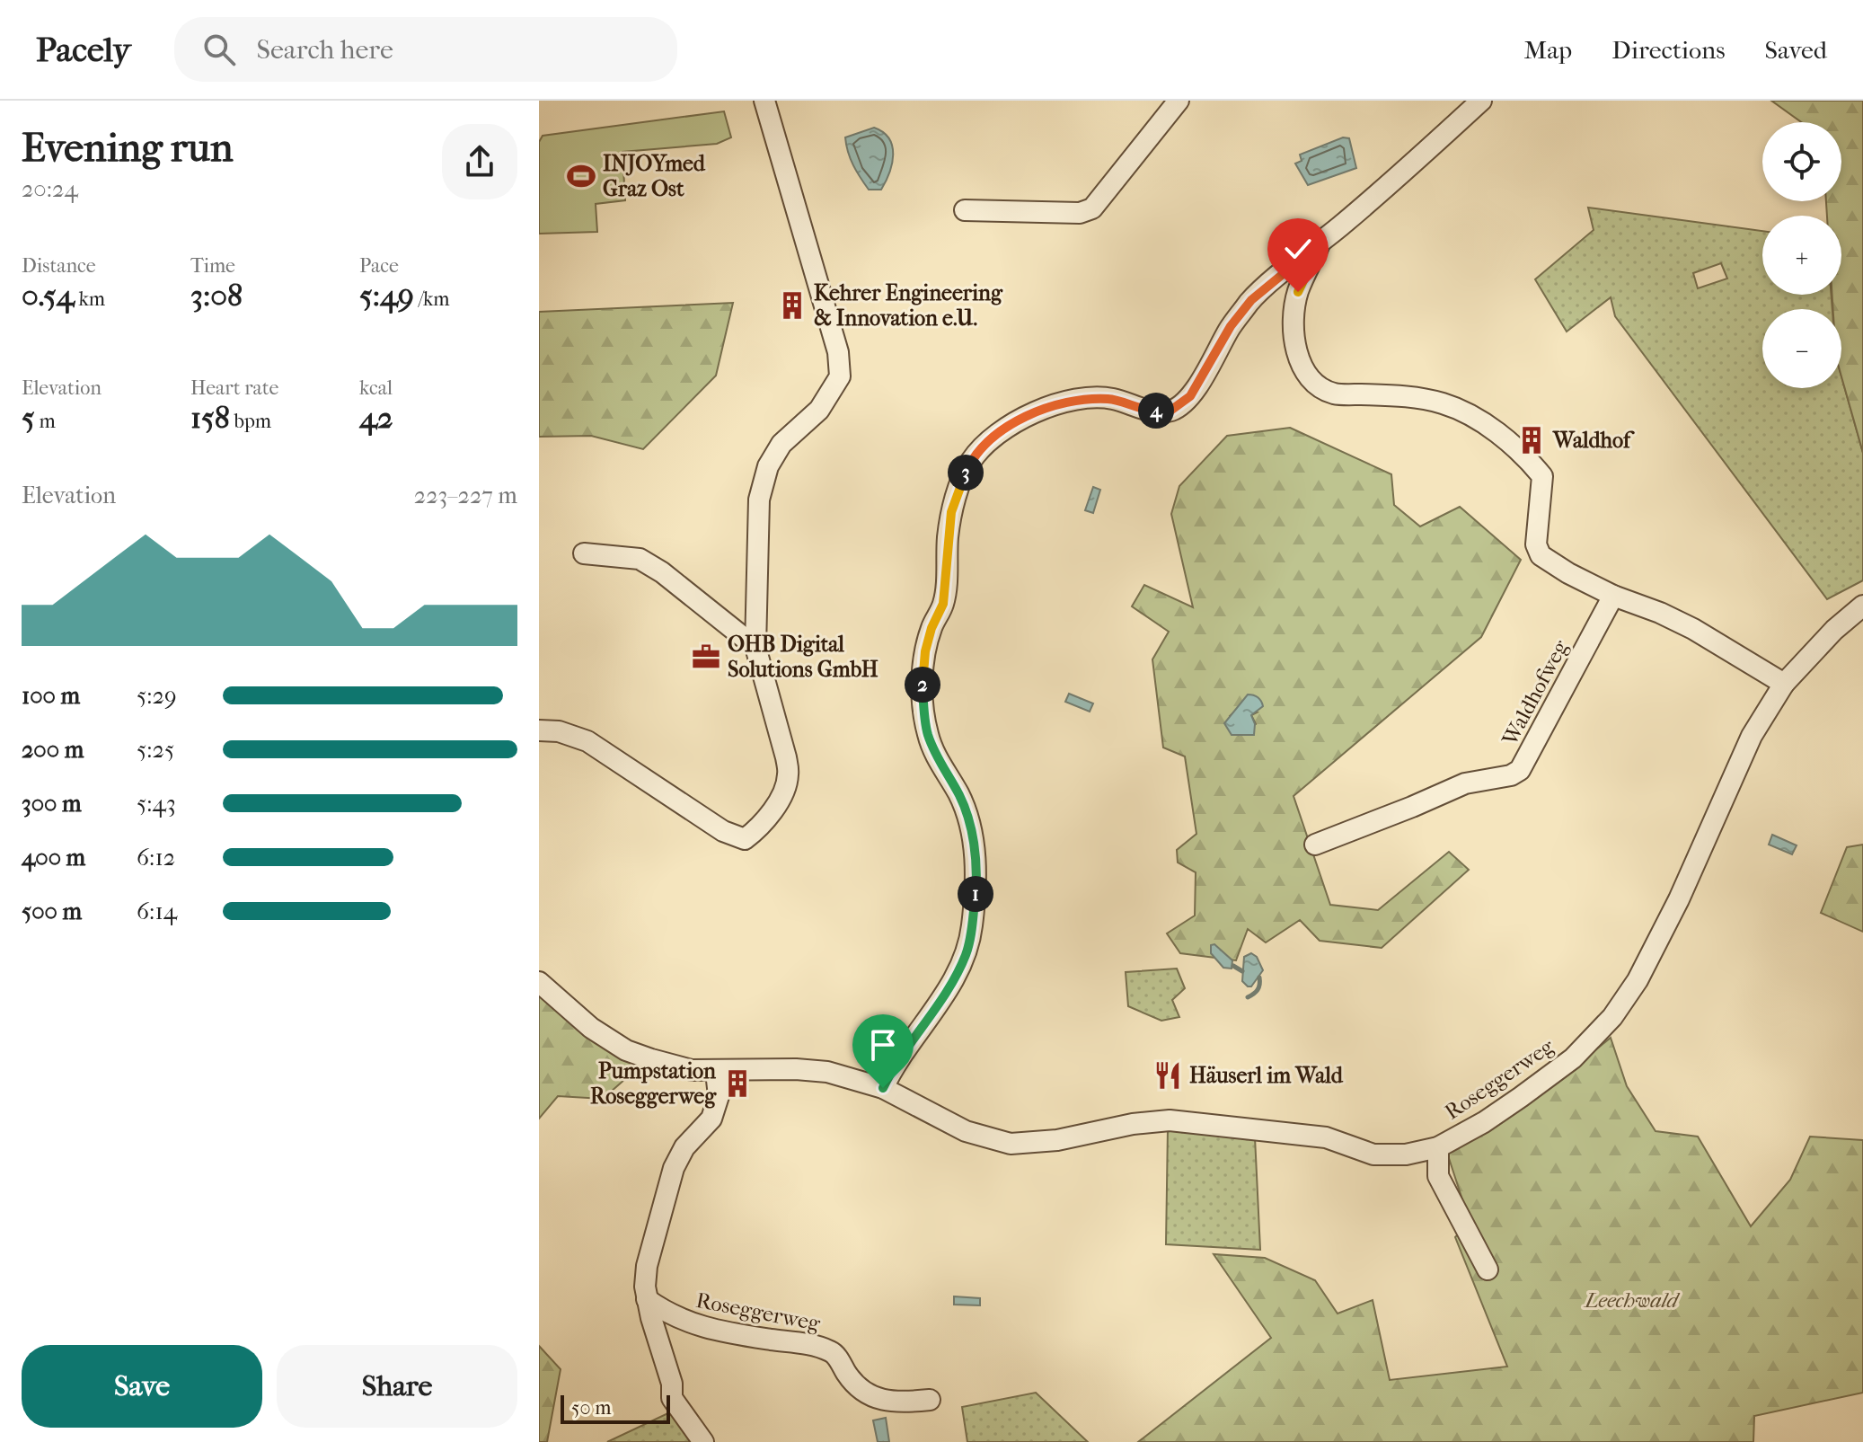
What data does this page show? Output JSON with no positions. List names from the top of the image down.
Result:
{
  "streets": {
    "street": ["Waldhofweg", "Roseggerweg"]
  },
  "parks": ["Leechwald"],
  "places": {
    "sports": ["INJOYmed Graz Ost"],
    "building": ["Kehrer Engineering & Innovation e.U.", "Waldhof", "Pumpstation Roseggerweg"],
    "office": ["OHB Digital Solutions GmbH"],
    "restaurant": ["Häuserl im Wald"]
  },
  "scale_bar": "50 m",
  "page": {
    "header": "Pacely",
    "search": "Search here",
    "nav": ["Map", "Directions", "Saved"],
    "heading": ["Evening run", "20:24"],
    "map_buttons": ["+", "−"],
    "stats": [
      ["Distance", "0.54 km"],
      ["Time", "3:08"],
      ["Pace", "5:49 /km"],
      ["Elevation", "5 m"],
      ["Heart rate", "158 bpm"],
      ["kcal", "42"]
    ],
    "pins": [
      "4",
      "3",
      "2",
      "1"
    ],
    "chart": ["Elevation", "223–227 m"],
    "list": [
      {
        "name": "100 m",
        "note": "5:29"
      },
      {
        "name": "200 m",
        "note": "5:25"
      },
      {
        "name": "300 m",
        "note": "5:43"
      },
      {
        "name": "400 m",
        "note": "6:12"
      },
      {
        "name": "500 m",
        "note": "6:14"
      }
    ],
    "buttons": ["Save", "Share"],
    "scale": "50 m"
  }
}
